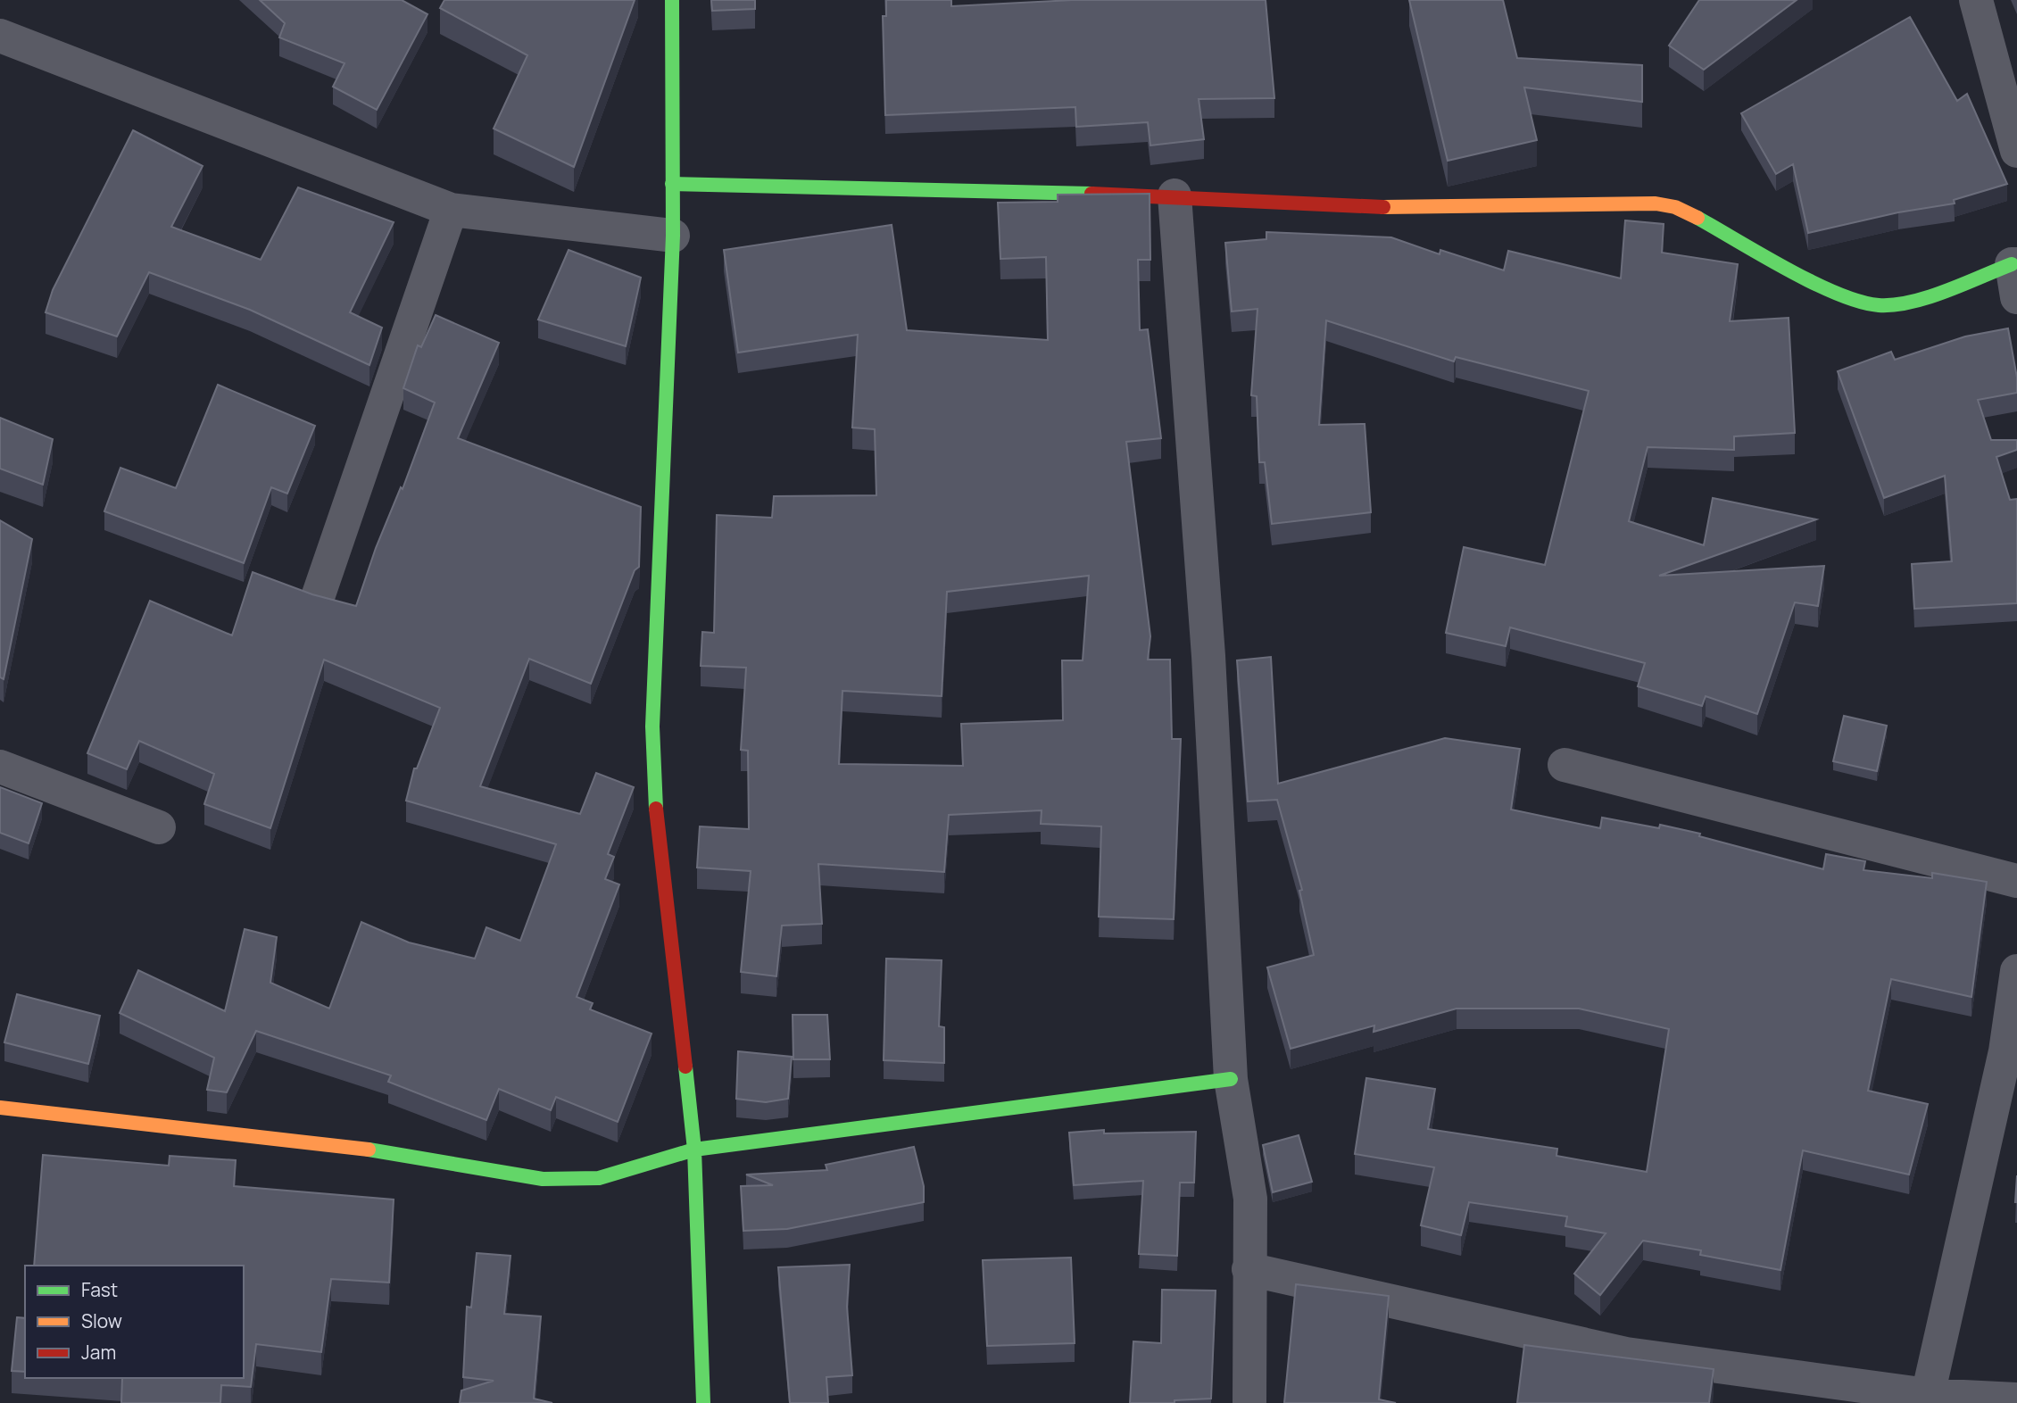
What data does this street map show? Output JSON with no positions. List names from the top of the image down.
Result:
{
  "legend": ["Fast", "Slow", "Jam"]
}
